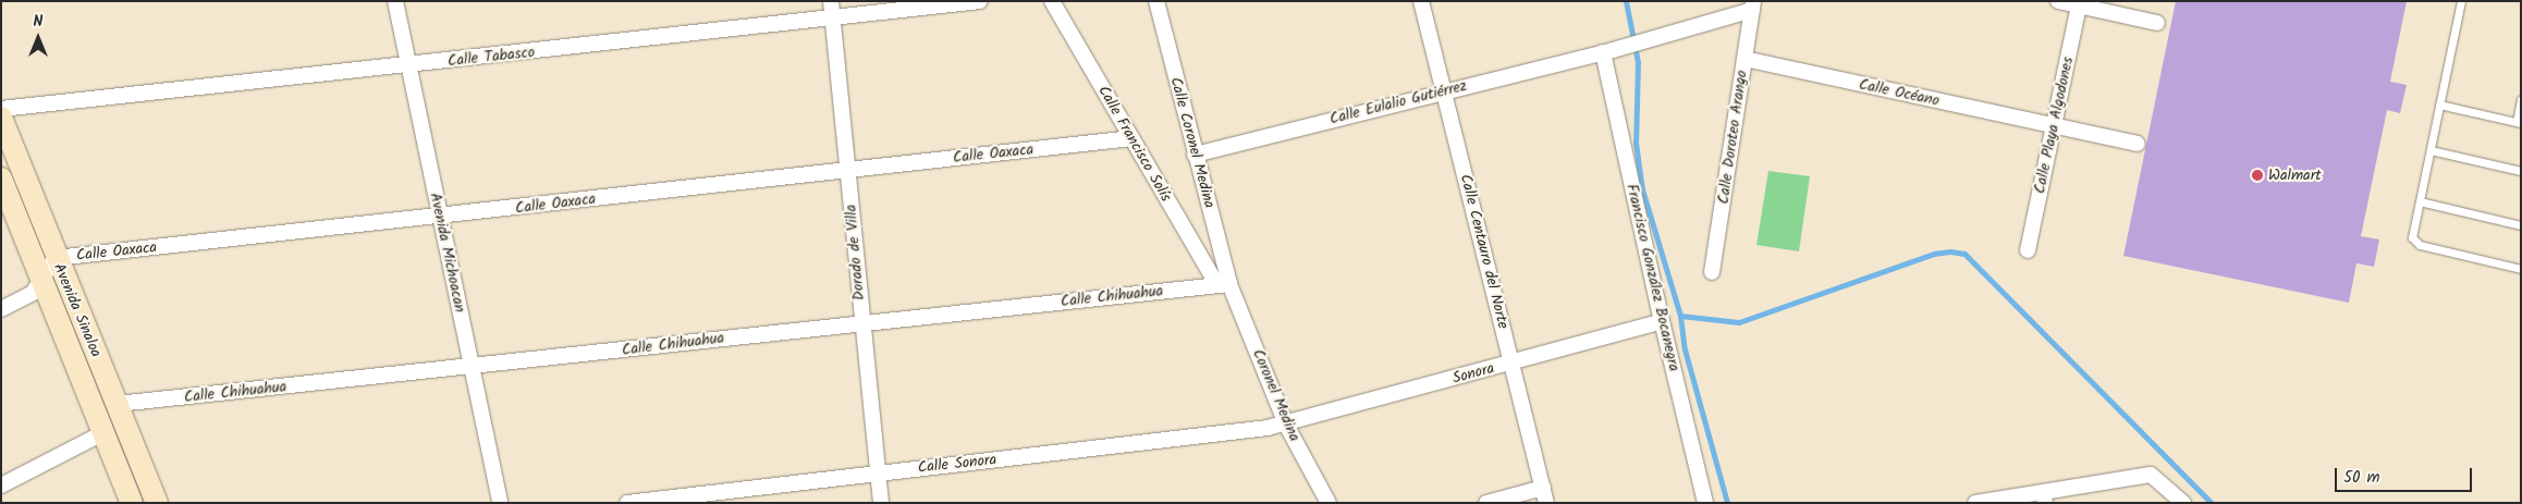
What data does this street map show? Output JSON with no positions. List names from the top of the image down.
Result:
{
  "streets": {
    "street": [
      "Calle Tabasco",
      "Calle Océano",
      "Calle Eulalio Gutiérrez",
      "Calle Playa Algodones",
      "Calle Doroteo Arango",
      "Calle Coronel Medina",
      "Calle Francisco Solís",
      "Calle Oaxaca",
      "Calle Centauro del Norte",
      "Avenida Michoacan",
      "Dorado de Villa",
      "Francisco González Bocanegra",
      "Calle Chihuahua",
      "Avenida Sinaloa",
      "Sonora",
      "Coronel Medina",
      "Calle Sonora"
    ]
  },
  "crossings": [
    ["Calle Tabasco", "Avenida Michoacan"],
    ["Calle Tabasco", "Dorado de Villa"],
    ["Calle Océano", "Calle Playa Algodones"],
    ["Calle Océano", "Calle Doroteo Arango"],
    ["Calle Eulalio Gutiérrez", "Calle Doroteo Arango"],
    ["Calle Eulalio Gutiérrez", "Calle Coronel Medina"],
    ["Calle Eulalio Gutiérrez", "Calle Centauro del Norte"],
    ["Calle Eulalio Gutiérrez", "Francisco González Bocanegra"],
    ["Calle Coronel Medina", "Calle Francisco Solís"],
    ["Calle Coronel Medina", "Calle Chihuahua"],
    ["Calle Coronel Medina", "Coronel Medina"],
    ["Calle Francisco Solís", "Calle Oaxaca"],
    ["Calle Francisco Solís", "Calle Chihuahua"],
    ["Calle Francisco Solís", "Coronel Medina"],
    ["Calle Oaxaca", "Avenida Michoacan"],
    ["Calle Oaxaca", "Dorado de Villa"],
    ["Calle Oaxaca", "Avenida Sinaloa"],
    ["Calle Centauro del Norte", "Sonora"],
    ["Avenida Michoacan", "Calle Chihuahua"],
    ["Dorado de Villa", "Calle Chihuahua"],
    ["Dorado de Villa", "Calle Sonora"],
    ["Francisco González Bocanegra", "Sonora"],
    ["Calle Chihuahua", "Avenida Sinaloa"],
    ["Calle Chihuahua", "Coronel Medina"],
    ["Sonora", "Coronel Medina"],
    ["Sonora", "Calle Sonora"],
    ["Coronel Medina", "Calle Sonora"]
  ],
  "places": ["Walmart"],
  "scale_bar": "50 m",
  "north": "top"
}
